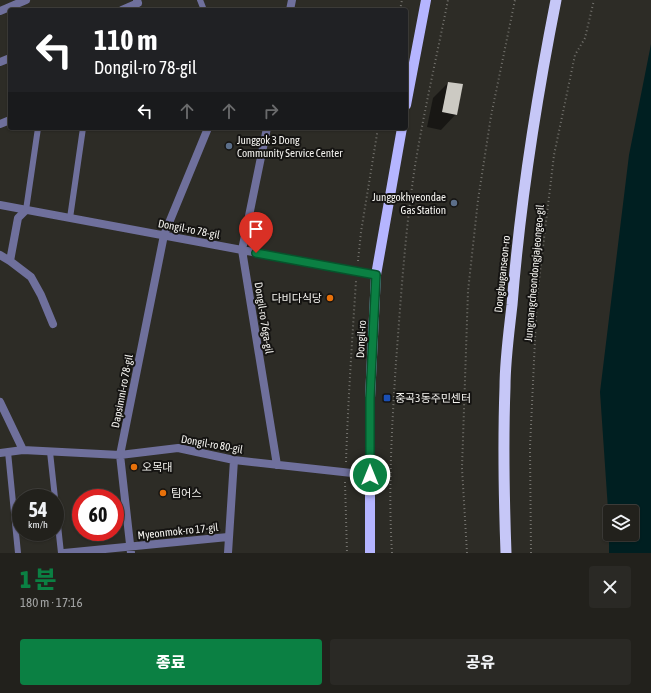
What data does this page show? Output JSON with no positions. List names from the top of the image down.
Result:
{
  "streets": {
    "highway": ["Dongbuganseon-ro"],
    "main road": ["Dongil-ro"],
    "street": [
      "Dongil-ro 78-gil",
      "Dongil-ro 76ga-gil",
      "Dapsimni-ro 78-gil",
      "Dongil-ro 80-gil",
      "Myeonmok-ro 17-gil"
    ],
    "path": ["Jungnangcheondongjajeongeo-gil"]
  },
  "crossings": [
    ["Dongil-ro 78-gil", "Dongil-ro 76ga-gil"],
    ["Dongil-ro 78-gil", "Dongil-ro"],
    ["Dongil-ro 78-gil", "Dapsimni-ro 78-gil"],
    ["Dongil-ro 76ga-gil", "Dongil-ro 80-gil"],
    ["Dongil-ro", "Dongil-ro 80-gil"],
    ["Dapsimni-ro 78-gil", "Dongil-ro 80-gil"],
    ["Dapsimni-ro 78-gil", "Myeonmok-ro 17-gil"]
  ],
  "places": {
    "other": [
      "Junggok 3 Dong Community Service Center",
      "Junggokhyeondae Gas Station",
      "다비다식당",
      "오목대",
      "팀어스"
    ],
    "transit": ["중곡3동주민센터"]
  },
  "page": {
    "turn": ["110 m", "Dongil-ro 78-gil"],
    "speed": "54 km/h",
    "limit": "60",
    "heading": ["1 분", "180 m · 17:16"],
    "buttons": ["종료", "공유"]
  }
}
